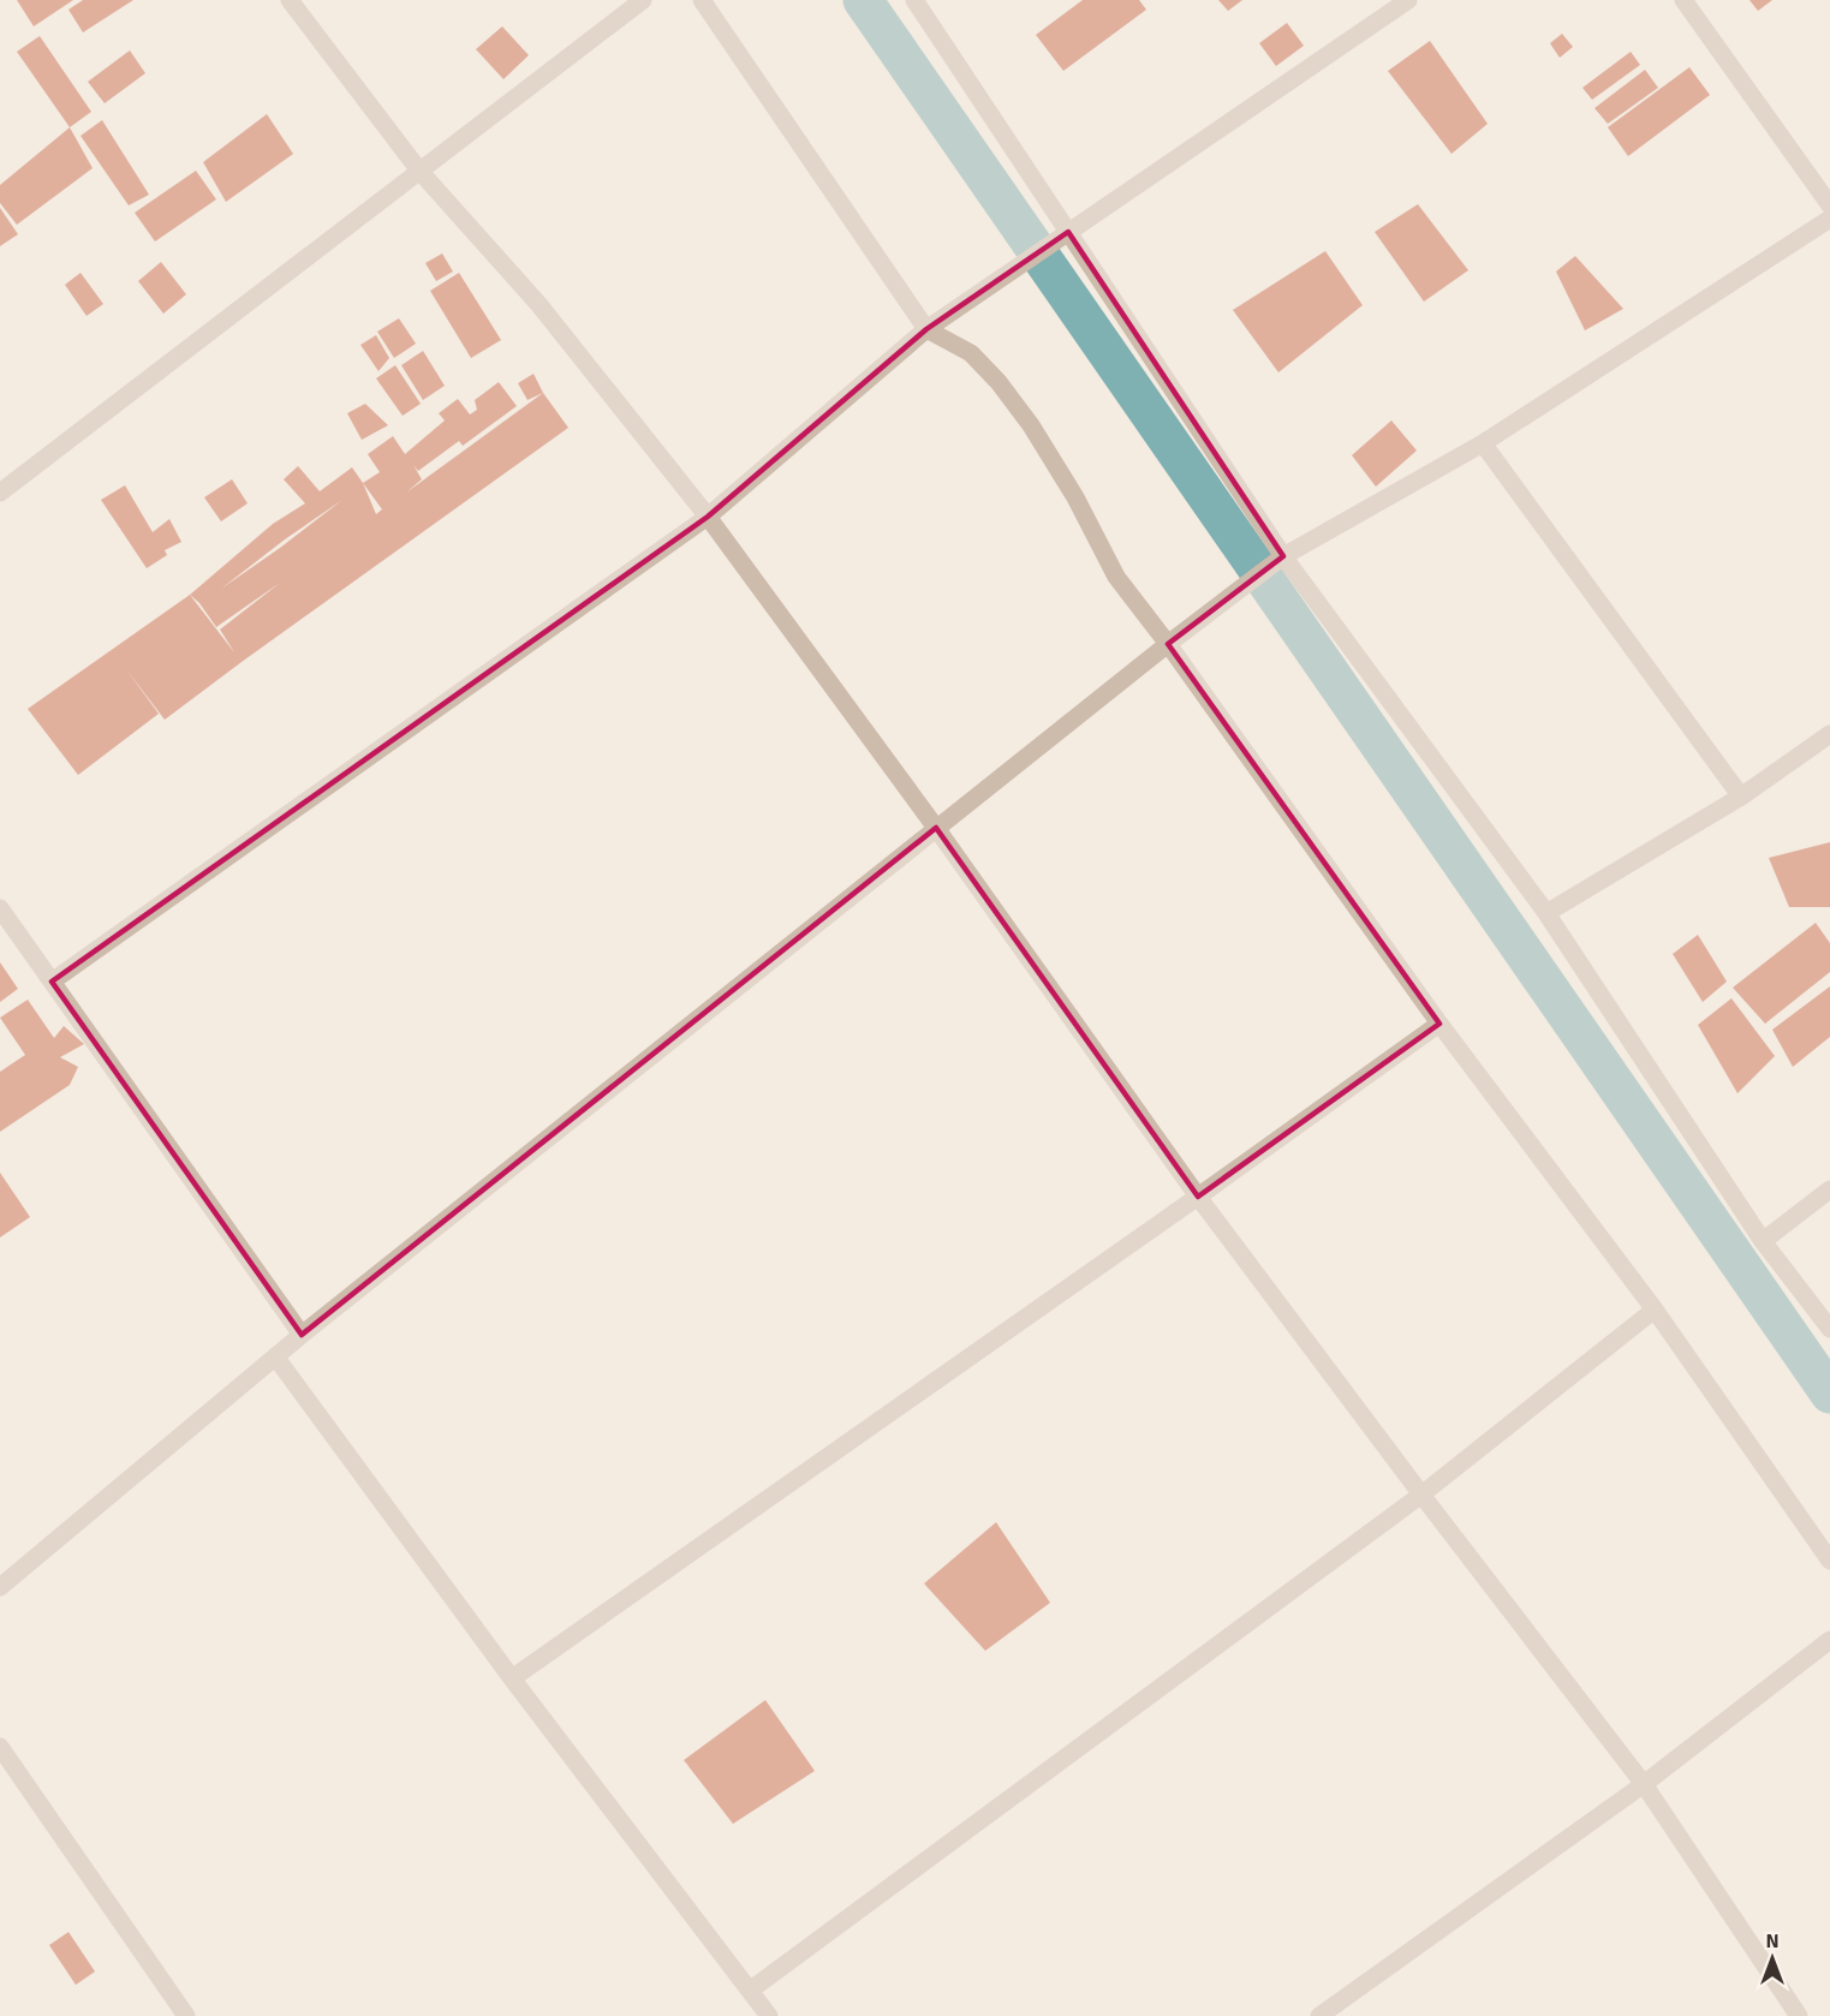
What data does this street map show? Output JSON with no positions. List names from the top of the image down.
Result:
{
  "north": "top"
}
